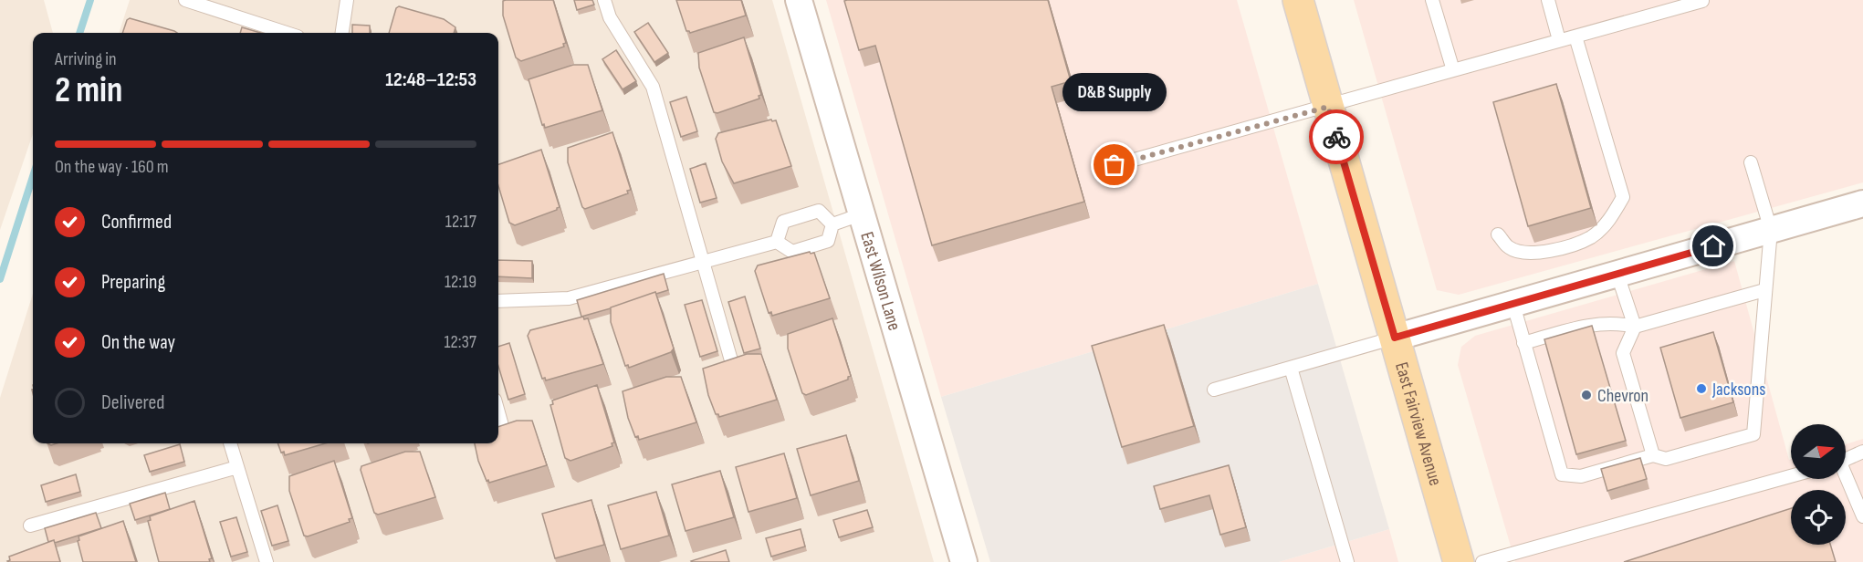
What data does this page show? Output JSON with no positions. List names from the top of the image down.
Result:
{
  "streets": {
    "main road": ["East Fairview Avenue"],
    "street": ["East Wilson Lane"]
  },
  "places": ["D&B Supply", "Jacksons", "Chevron"],
  "north": "right",
  "page": {
    "heading": ["2 min", "Arriving in", "12:48–12:53"],
    "bubble": "D&B Supply",
    "bar": "On the way · 160 m",
    "list": [
      ["Confirmed", "12:17"],
      ["Preparing", "12:19"],
      ["On the way", "12:37"],
      "Delivered"
    ]
  }
}
